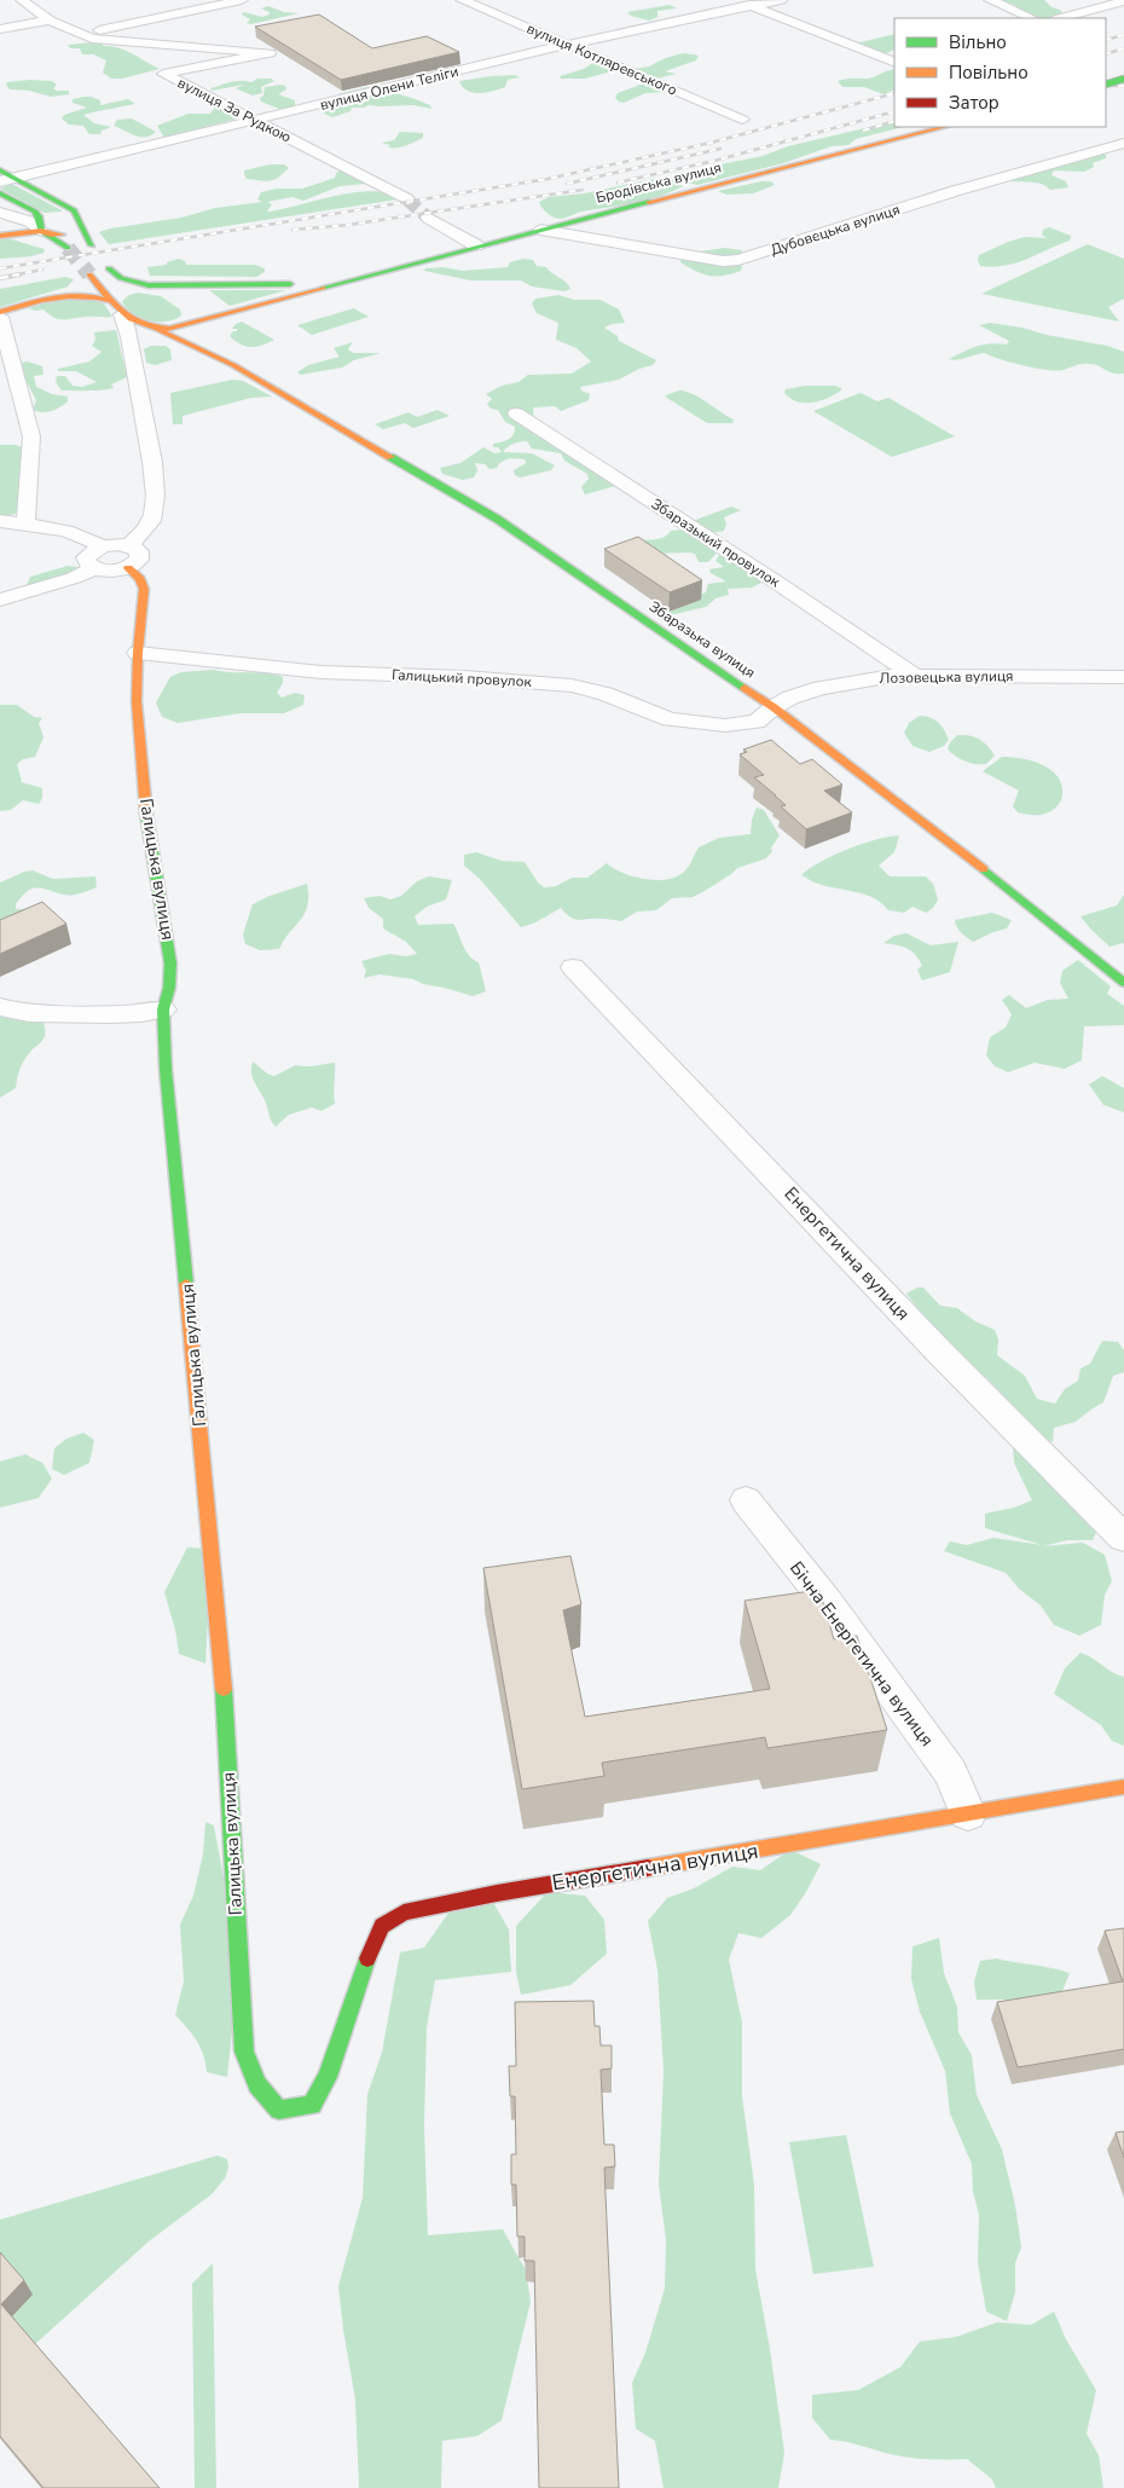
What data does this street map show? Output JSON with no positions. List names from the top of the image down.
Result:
{
  "streets": {
    "main road": [
      "Бродівська вулиця",
      "Збаразька вулиця",
      "Галицька вулиця",
      "Енергетична вулиця"
    ],
    "street": [
      "вулиця Котляревського",
      "вулиця Олени Теліги",
      "вулиця За Рудкою",
      "Дубовецька вулиця",
      "Збаразький провулок",
      "Лозовецька вулиця",
      "Галицький провулок",
      "Бічна Енергетична вулиця"
    ]
  },
  "crossings": [
    ["вулиця Котляревського", "вулиця Олени Теліги"],
    ["вулиця Олени Теліги", "вулиця За Рудкою"],
    ["Бродівська вулиця", "Дубовецька вулиця"],
    ["Бродівська вулиця", "Збаразька вулиця"],
    ["Збаразький провулок", "Лозовецька вулиця"],
    ["Збаразька вулиця", "Лозовецька вулиця"],
    ["Збаразька вулиця", "Галицький провулок"],
    ["Лозовецька вулиця", "Галицький провулок"],
    ["Галицький провулок", "Галицька вулиця"],
    ["Галицька вулиця", "Енергетична вулиця"],
    ["Енергетична вулиця", "Бічна Енергетична вулиця"]
  ],
  "legend": ["Вільно", "Повільно", "Затор"]
}
